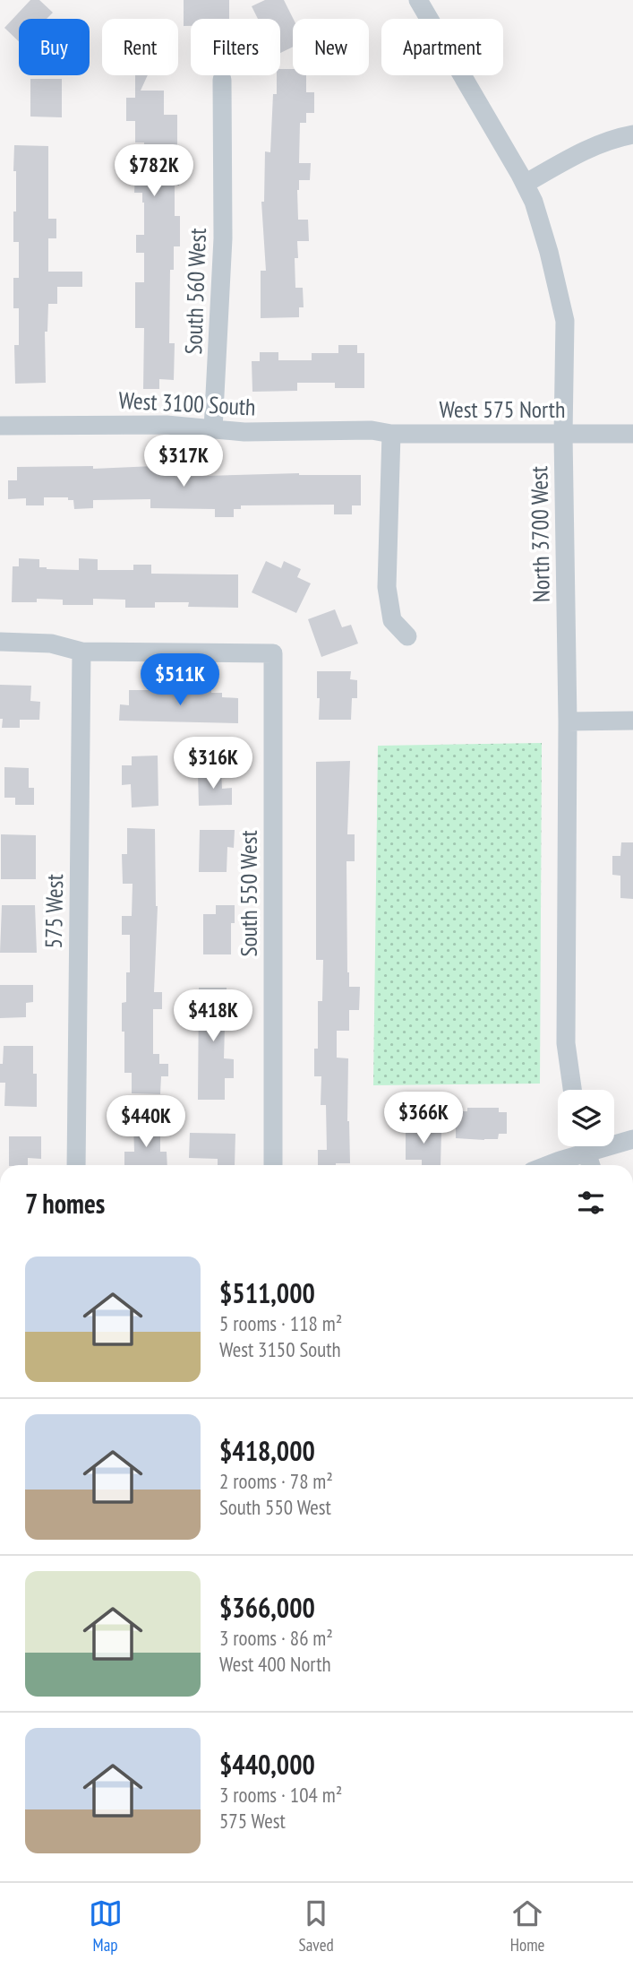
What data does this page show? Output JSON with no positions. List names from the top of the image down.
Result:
{
  "streets": {
    "street": [
      "South 560 West",
      "West 3100 South",
      "West 575 North",
      "North 3700 West",
      "South 550 West",
      "575 West"
    ]
  },
  "crossings": [
    ["South 560 West", "West 3100 South"],
    ["West 3100 South", "West 575 North"],
    ["West 575 North", "North 3700 West"],
    ["South 550 West", "575 West"]
  ],
  "page": {
    "chip": [
      "Buy",
      "Rent",
      "Filters",
      "New",
      "Apartment"
    ],
    "price": [
      "$782K",
      "$317K",
      "$511K",
      "$316K",
      "$418K",
      "$366K",
      "$440K"
    ],
    "heading": "7 homes",
    "list": [
      {
        "name": "$511,000",
        "note": "5 rooms · 118 m² · West 3150 South"
      },
      {
        "name": "$418,000",
        "note": "2 rooms · 78 m² · South 550 West"
      },
      {
        "name": "$366,000",
        "note": "3 rooms · 86 m² · West 400 North"
      },
      {
        "name": "$440,000",
        "note": "3 rooms · 104 m² · 575 West"
      }
    ],
    "tabs": ["Map", "Saved", "Home"]
  }
}
